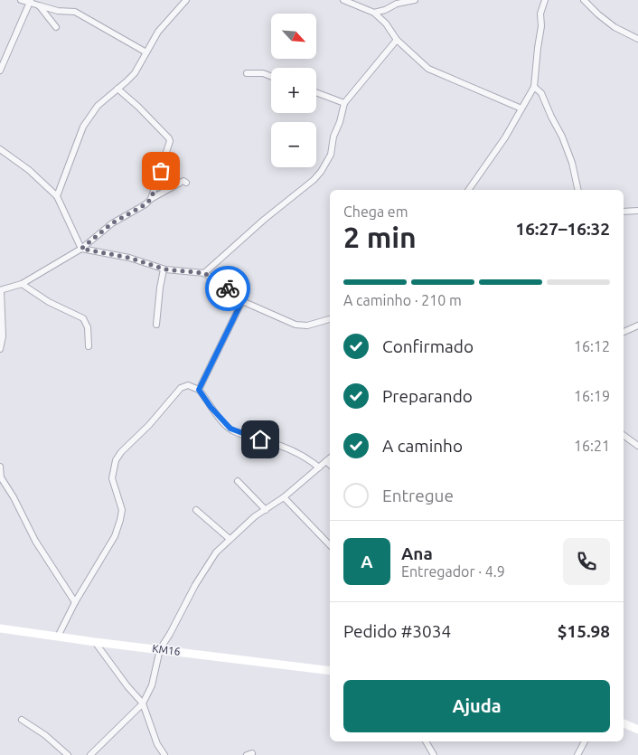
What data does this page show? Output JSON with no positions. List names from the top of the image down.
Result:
{
  "streets": {
    "street": ["KM16"]
  },
  "north": "bottom right",
  "page": {
    "map_buttons": ["+", "−"],
    "heading": ["2 min", "Chega em", "16:27–16:32"],
    "panel": [
      "Ana",
      "Entregador · 4.9",
      "Pedido #3034",
      "$15.98"
    ],
    "bar": "A caminho · 210 m",
    "list": [
      ["Confirmado", "16:12"],
      ["Preparando", "16:19"],
      ["A caminho", "16:21"],
      "Entregue"
    ],
    "round": "A",
    "buttons": "Ajuda"
  }
}
